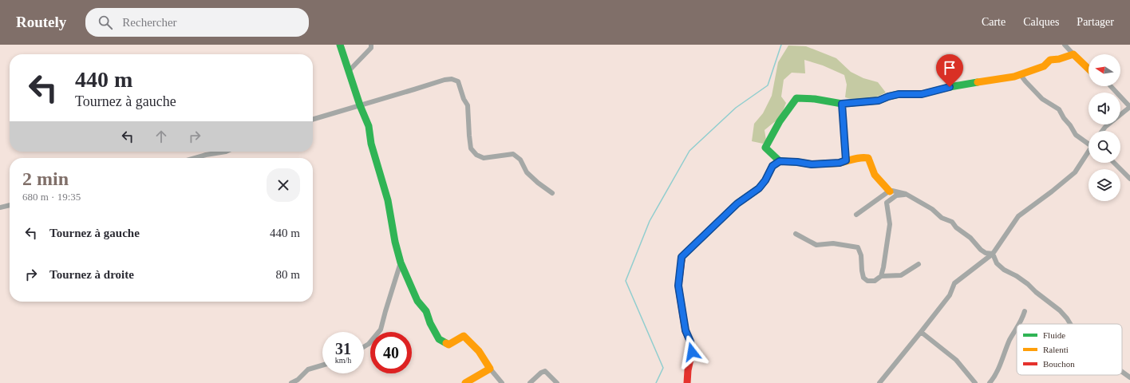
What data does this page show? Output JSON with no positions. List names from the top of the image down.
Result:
{
  "legend": ["Fluide", "Ralenti", "Bouchon"],
  "north": "left",
  "page": {
    "header": "Routely",
    "search": "Rechercher",
    "nav": ["Carte", "Calques", "Partager"],
    "turn": ["440 m", "Tournez à gauche"],
    "heading": ["2 min", "680 m · 19:35"],
    "list": [
      {
        "name": "Tournez à gauche",
        "value": "440 m"
      },
      {
        "name": "Tournez à droite",
        "value": "80 m"
      }
    ],
    "speed": "31 km/h",
    "limit": "40"
  }
}
